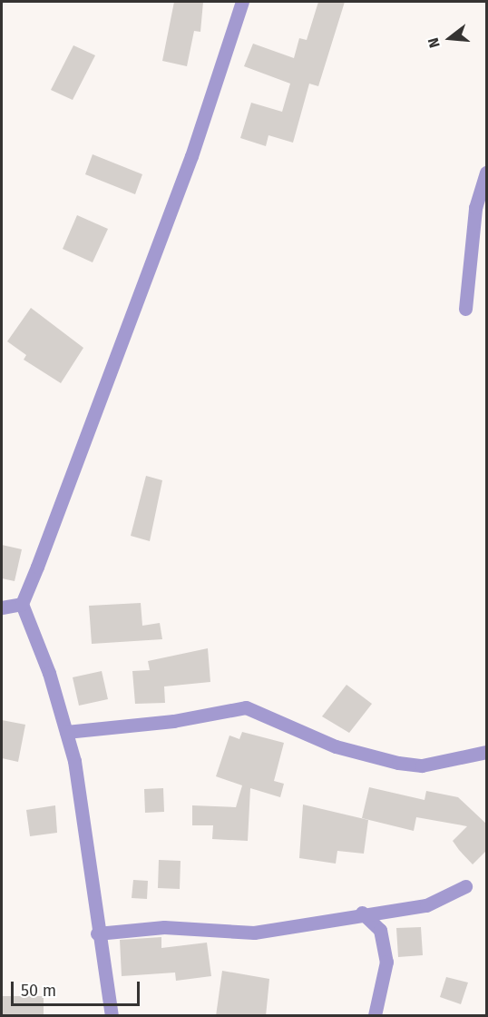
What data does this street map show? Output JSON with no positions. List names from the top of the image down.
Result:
{
  "scale_bar": "50 m",
  "north": "left"
}
